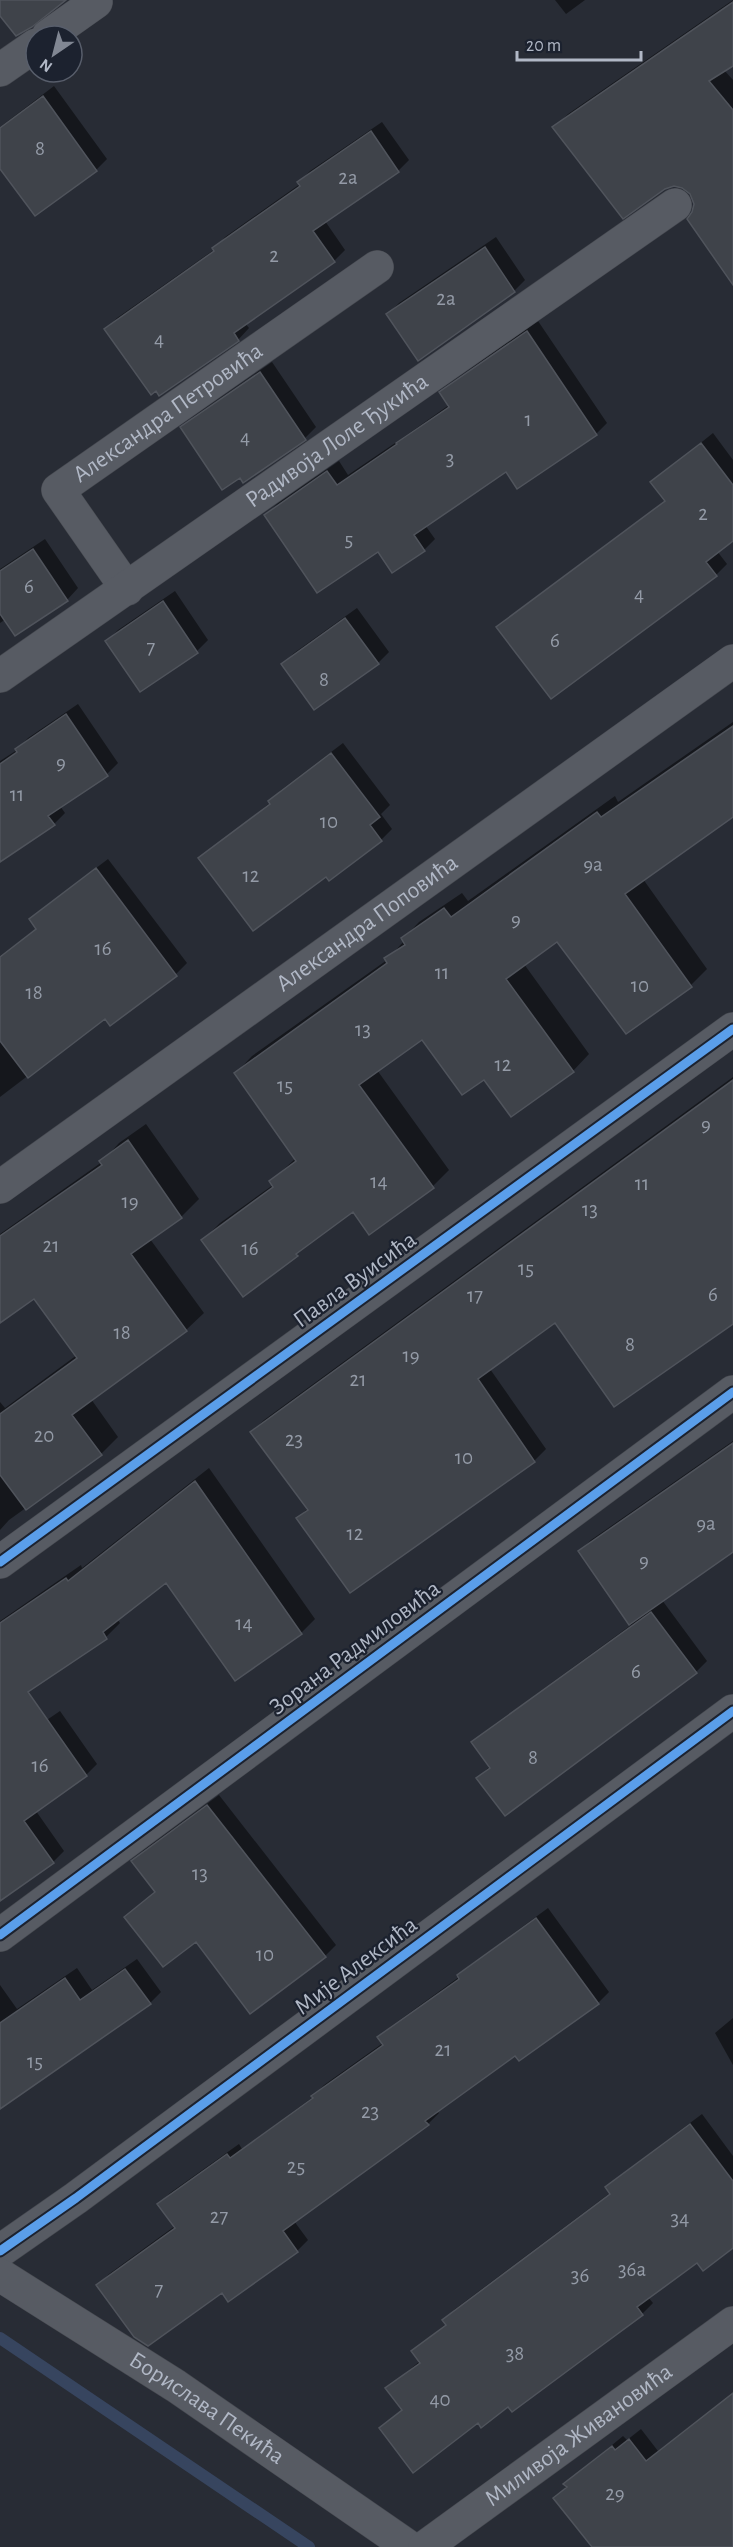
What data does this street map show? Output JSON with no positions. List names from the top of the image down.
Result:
{
  "streets": {
    "street": [
      "Александра Петровића",
      "Радивоја Лоле Ђукића",
      "Александра Поповића",
      "Павла Вуисића",
      "Зорана Радмиловића",
      "Мије Алексића",
      "Борислава Пекића",
      "Миливоја Живановића"
    ]
  },
  "crossings": [
    ["Александра Петровића", "Радивоја Лоле Ђукића"]
  ],
  "house_numbers": [
    "8",
    "2a",
    "2",
    "2a",
    "4",
    "1",
    "4",
    "3",
    "2",
    "5",
    "6",
    "4",
    "6",
    "7",
    "8",
    "9",
    "11",
    "10",
    "9a",
    "12",
    "9",
    "16",
    "11",
    "10",
    "18",
    "13",
    "12",
    "15",
    "9",
    "14",
    "11",
    "19",
    "13",
    "21",
    "16",
    "15",
    "6",
    "17",
    "18",
    "8",
    "19",
    "21",
    "20",
    "23",
    "10",
    "9a",
    "12",
    "9",
    "14",
    "6",
    "8",
    "16",
    "13",
    "10",
    "21",
    "15",
    "23",
    "25",
    "27",
    "34",
    "36a",
    "36",
    "7",
    "38",
    "40",
    "29"
  ],
  "scale_bar": "20 m",
  "north": "bottom left"
}
